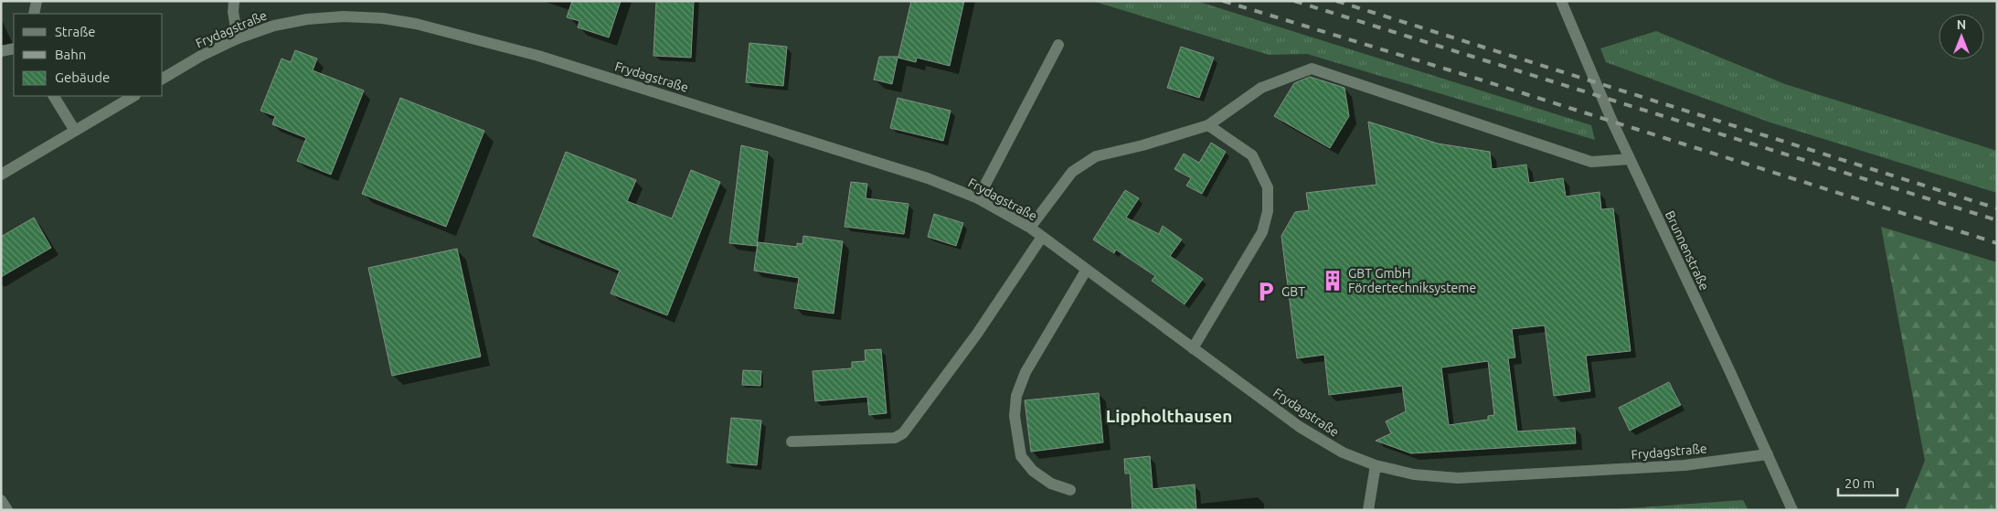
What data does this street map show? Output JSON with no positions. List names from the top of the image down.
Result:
{
  "streets": {
    "street": ["Frydagstraße", "Brunnenstraße"]
  },
  "crossings": [
    ["Frydagstraße", "Brunnenstraße"]
  ],
  "districts": ["Lippholthausen"],
  "places": {
    "building": ["GBT GmbH Fördertechniksysteme"],
    "parking": ["GBT"]
  },
  "legend": ["Straße", "Bahn", "Gebäude"],
  "scale_bar": "20 m",
  "north": "top"
}
